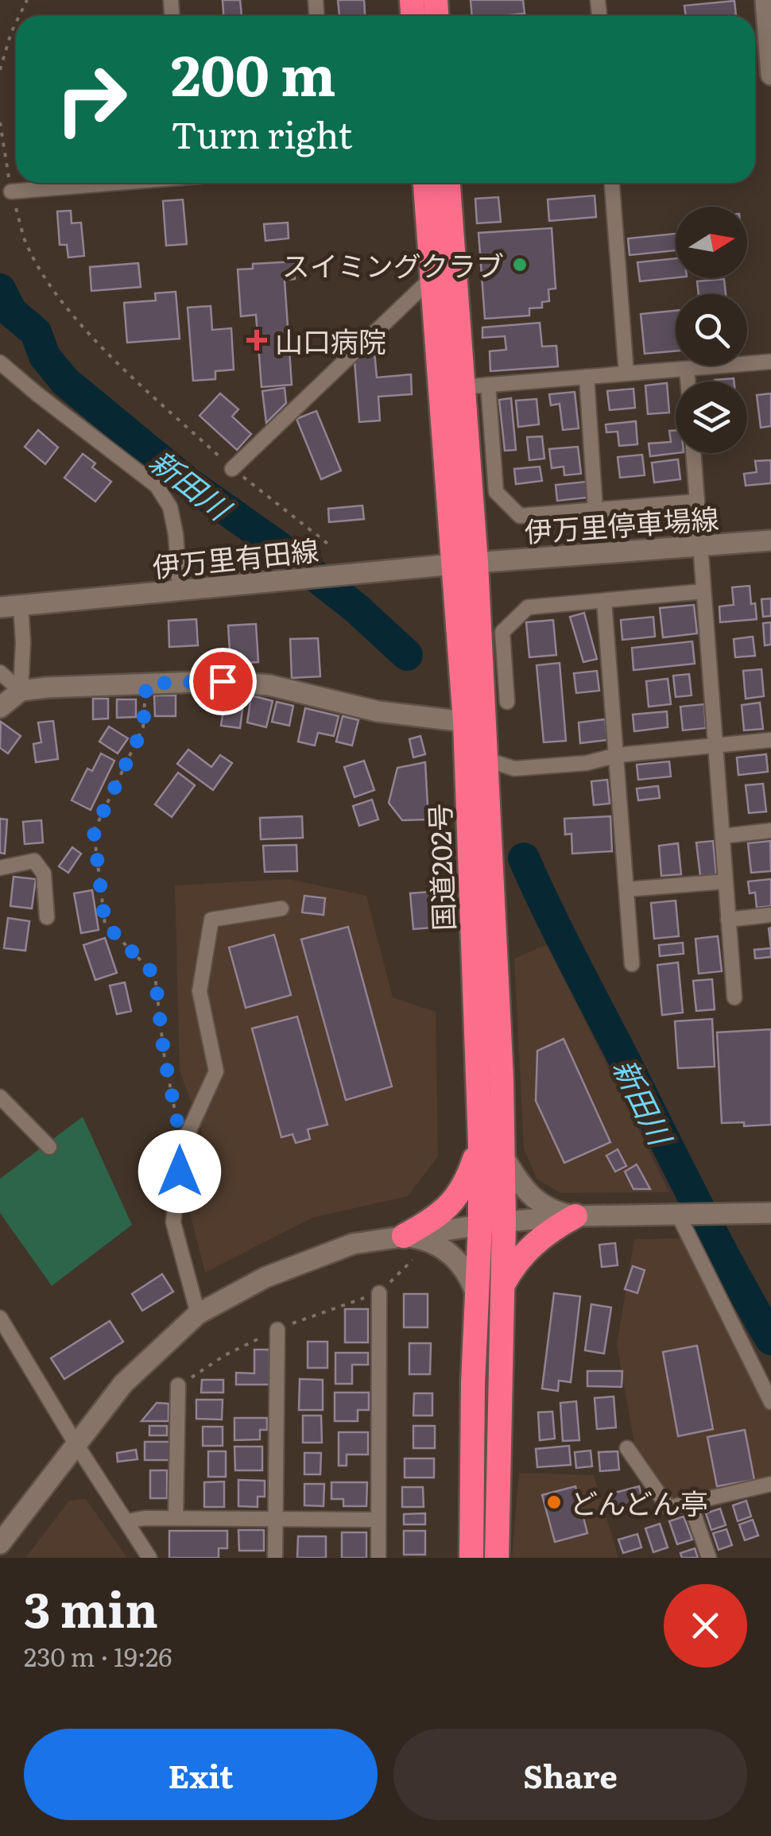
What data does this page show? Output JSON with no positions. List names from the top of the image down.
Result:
{
  "streets": {
    "highway": ["国道202号"],
    "street": ["伊万里停車場線", "伊万里有田線"]
  },
  "crossings": [
    ["伊万里停車場線", "伊万里有田線"],
    ["伊万里停車場線", "国道202号"],
    ["伊万里有田線", "国道202号"]
  ],
  "water": ["新田川"],
  "places": {
    "other": ["スイミングクラブ", "どんどん亭"],
    "health": ["山口病院"]
  },
  "north": "right",
  "page": {
    "turn": ["200 m", "Turn right"],
    "heading": ["3 min", "230 m · 19:26"],
    "buttons": ["Exit", "Share"]
  }
}
